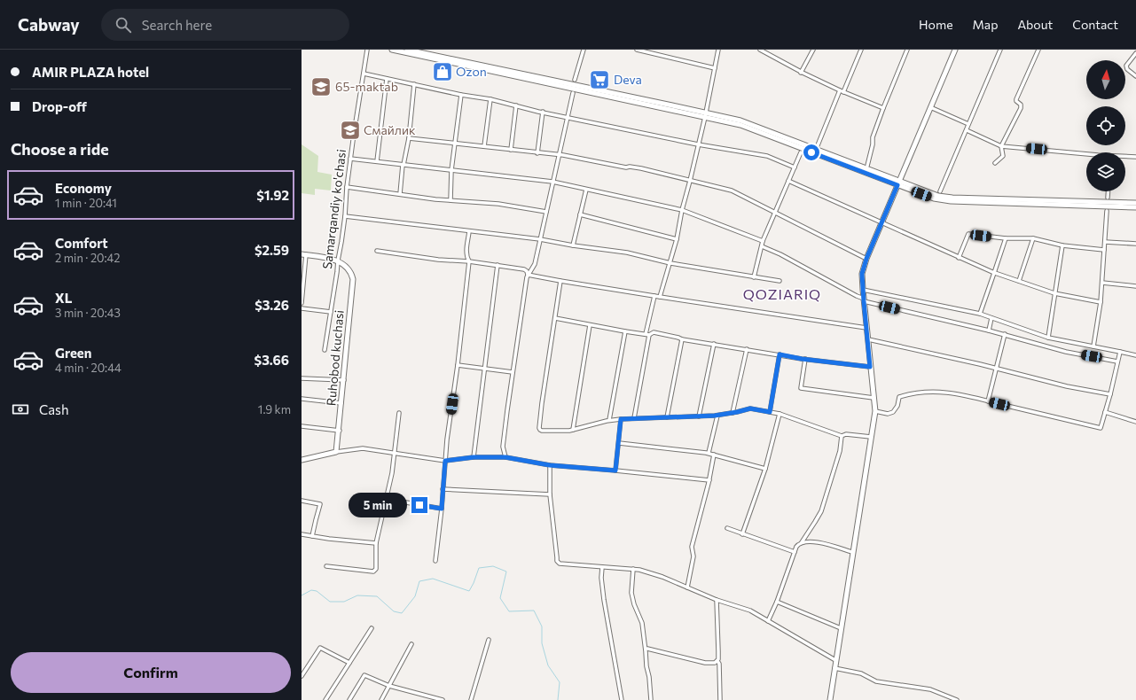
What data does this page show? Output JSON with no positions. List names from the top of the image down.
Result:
{
  "streets": {
    "main road": ["Ruhobod kuchasi"],
    "street": ["Samarqandiy ko'chasi"]
  },
  "crossings": [
    ["Samarqandiy ko'chasi", "Ruhobod kuchasi"]
  ],
  "districts": ["QOZIARIQ"],
  "places": {
    "shop": ["Ozon"],
    "supermarket": ["Deva"],
    "school or university": ["65-maktab", "Смайлик"]
  },
  "north": "top",
  "page": {
    "header": "Cabway",
    "search": "Search here",
    "nav": [
      "Home",
      "Map",
      "About",
      "Contact"
    ],
    "banner": ["AMIR PLAZA hotel", "Drop-off"],
    "heading": "Choose a ride",
    "list": [
      {
        "name": "Economy",
        "note": "1 min · 20:41",
        "value": "$1.92"
      },
      {
        "name": "Comfort",
        "note": "2 min · 20:42",
        "value": "$2.59"
      },
      {
        "name": "XL",
        "note": "3 min · 20:43",
        "value": "$3.26"
      },
      {
        "name": "Green",
        "note": "4 min · 20:44",
        "value": "$3.66"
      }
    ],
    "pay": ["Cash", "1.9 km"],
    "bubble": "5 min",
    "buttons": "Confirm"
  }
}
